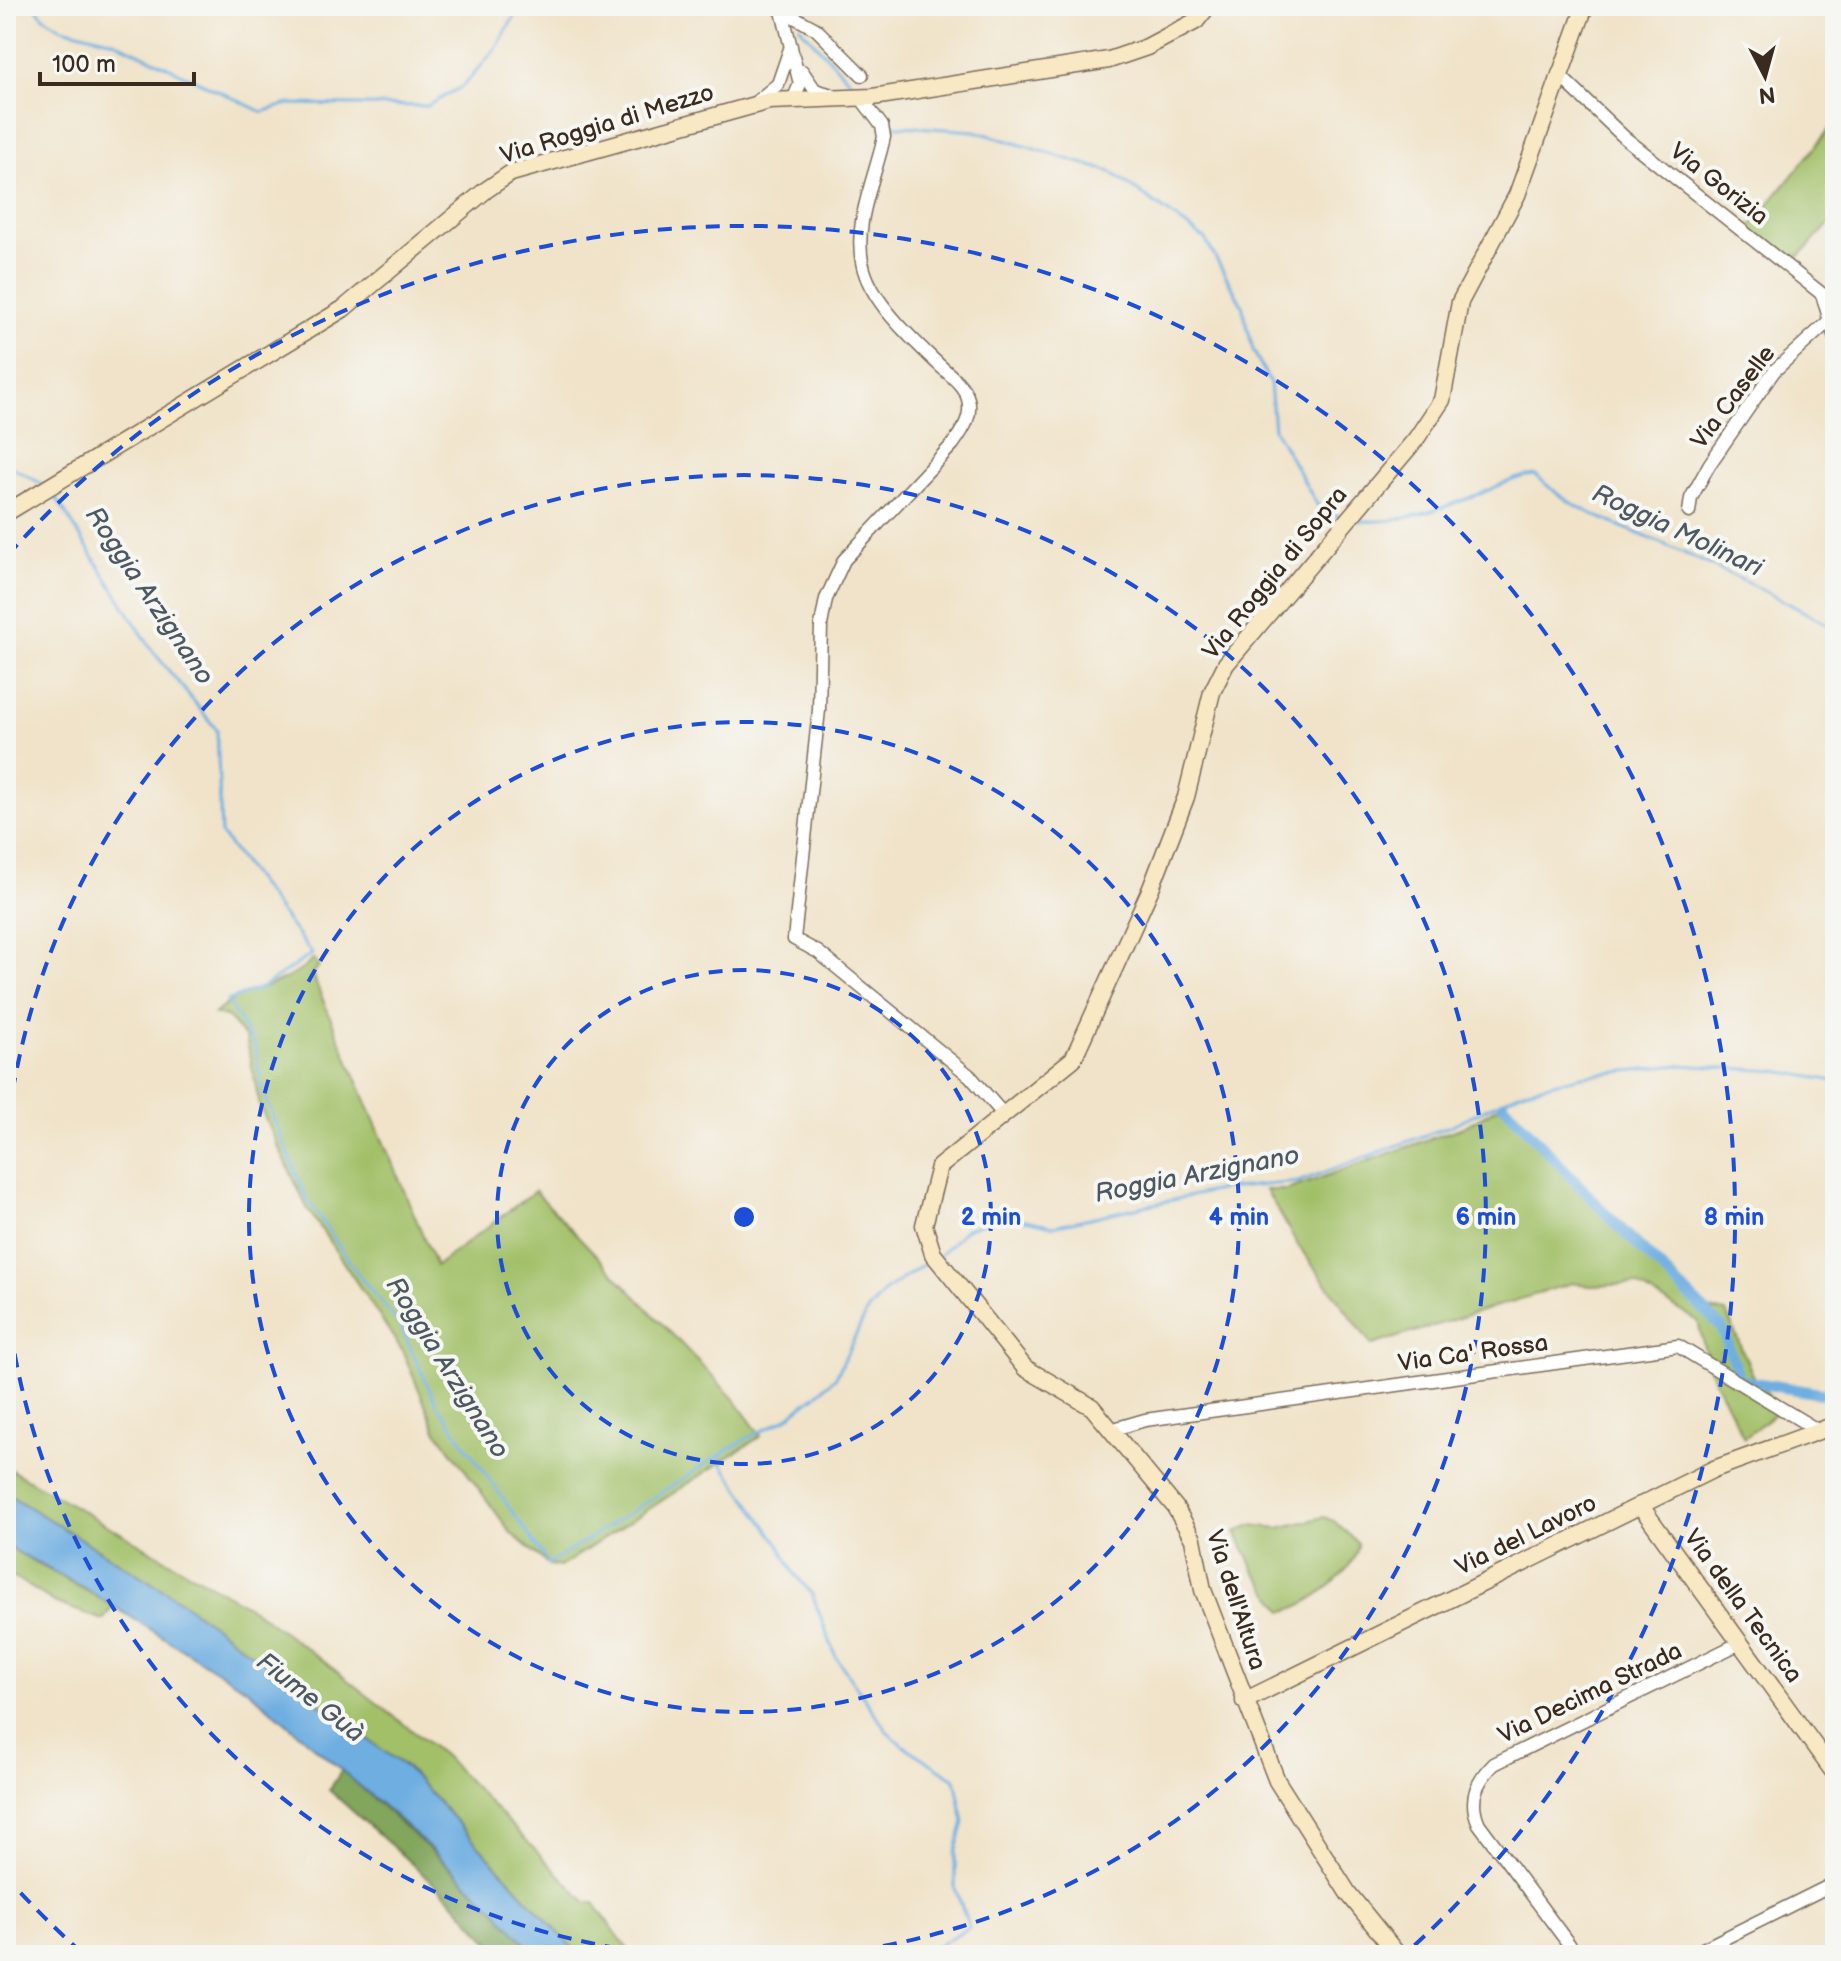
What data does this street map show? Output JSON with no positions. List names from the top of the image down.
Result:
{
  "streets": {
    "street": [
      "Via Roggia di Mezzo",
      "Via Gorizia",
      "Via Caselle",
      "Via Roggia di Sopra",
      "Via Ca' Rossa",
      "Via del Lavoro",
      "Via dell'Altura",
      "Via della Tecnica",
      "Via Decima Strada"
    ]
  },
  "crossings": [
    ["Via Gorizia", "Via Caselle"],
    ["Via Gorizia", "Via Roggia di Sopra"],
    ["Via Roggia di Sopra", "Via dell'Altura"],
    ["Via Ca' Rossa", "Via del Lavoro"],
    ["Via Ca' Rossa", "Via dell'Altura"],
    ["Via del Lavoro", "Via dell'Altura"],
    ["Via del Lavoro", "Via della Tecnica"],
    ["Via della Tecnica", "Via Decima Strada"]
  ],
  "water": ["Roggia Molinari", "Roggia Arzignano", "Fiume Guà"],
  "scale_bar": "100 m",
  "north": "bottom",
  "rings": [
    "2 min",
    "4 min",
    "6 min",
    "8 min"
  ]
}
